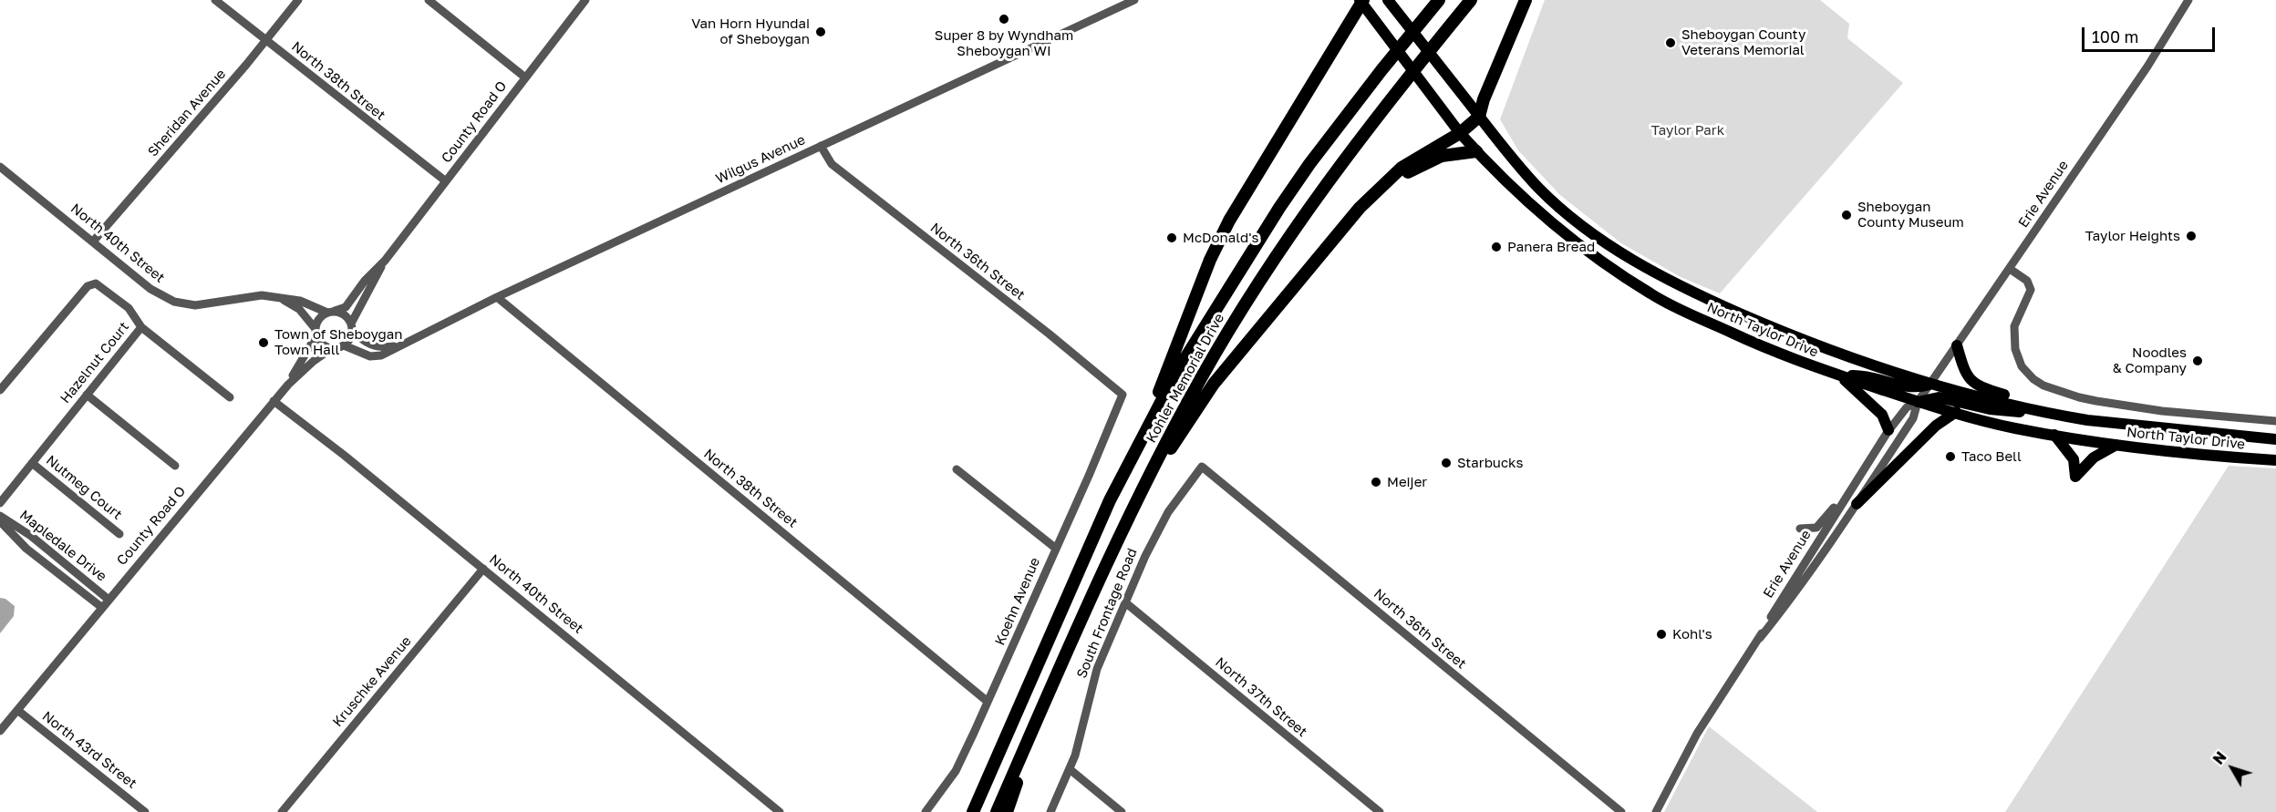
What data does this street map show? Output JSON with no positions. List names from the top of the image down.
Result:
{
  "streets": {
    "highway": ["Kohler Memorial Drive"],
    "main road": ["North Taylor Drive"],
    "street": [
      "North 38th Street",
      "Sheridan Avenue",
      "County Road O",
      "Wilgus Avenue",
      "Erie Avenue",
      "North 40th Street",
      "North 36th Street",
      "Hazelnut Court",
      "Nutmeg Court",
      "Mapledale Drive",
      "Koehn Avenue",
      "South Frontage Road",
      "Kruschke Avenue",
      "North 37th Street",
      "North 43rd Street"
    ]
  },
  "crossings": [
    ["North 38th Street", "Sheridan Avenue"],
    ["North 38th Street", "County Road O"],
    ["North 38th Street", "Wilgus Avenue"],
    ["North 38th Street", "Koehn Avenue"],
    ["Sheridan Avenue", "North 40th Street"],
    ["County Road O", "Wilgus Avenue"],
    ["County Road O", "North 40th Street"],
    ["County Road O", "Mapledale Drive"],
    ["County Road O", "North 43rd Street"],
    ["Wilgus Avenue", "North 40th Street"],
    ["Wilgus Avenue", "North 36th Street"],
    ["Erie Avenue", "North Taylor Drive"],
    ["North 40th Street", "Kruschke Avenue"],
    ["North 36th Street", "Koehn Avenue"],
    ["North 36th Street", "South Frontage Road"],
    ["Hazelnut Court", "Nutmeg Court"],
    ["South Frontage Road", "North 37th Street"]
  ],
  "parks": ["Taylor Park"],
  "places": [
    "Super 8 by Wyndham Sheboygan WI",
    "Van Horn Hyundai of Sheboygan",
    "Sheboygan County Veterans Memorial",
    "Sheboygan County Museum",
    "Taylor Heights",
    "McDonald's",
    "Panera Bread",
    "Town of Sheboygan Town Hall",
    "Noodles & Company",
    "Taco Bell",
    "Starbucks",
    "Meijer",
    "Kohl's"
  ],
  "scale_bar": "100 m",
  "north": "top left"
}
